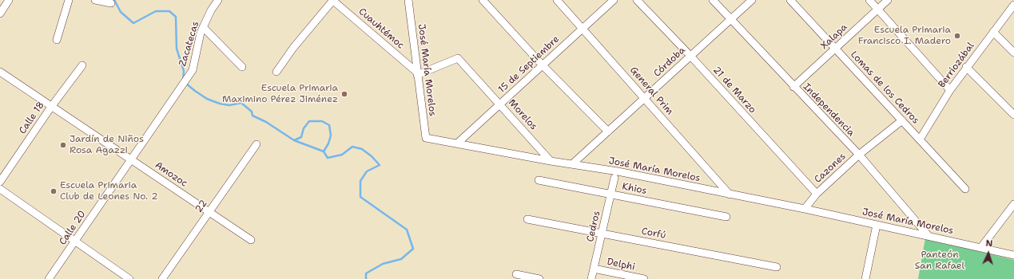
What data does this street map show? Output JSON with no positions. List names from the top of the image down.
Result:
{
  "streets": {
    "street": [
      "Cuauhtémoc",
      "Xalapa",
      "Zacatecas",
      "Córdoba",
      "15 de Septiembre",
      "Berriozábal",
      "José María Morelos",
      "Lomas de los Cedros",
      "21 de Marzo",
      "General Prim",
      "Independencia",
      "Morelos",
      "Calle 18",
      "Cazones",
      "Amozoc",
      "Khios",
      "22",
      "Cedros",
      "Calle 20",
      "Corfú",
      "Delphi"
    ]
  },
  "crossings": [
    ["Cuauhtémoc", "José María Morelos"],
    ["Cuauhtémoc", "Morelos"],
    ["Xalapa", "Lomas de los Cedros"],
    ["Xalapa", "Independencia"],
    ["Zacatecas", "Calle 20"],
    ["Córdoba", "José María Morelos"],
    ["Córdoba", "21 de Marzo"],
    ["Córdoba", "General Prim"],
    ["Córdoba", "Independencia"],
    ["15 de Septiembre", "José María Morelos"],
    ["15 de Septiembre", "General Prim"],
    ["15 de Septiembre", "Morelos"],
    ["Berriozábal", "Lomas de los Cedros"],
    ["José María Morelos", "General Prim"],
    ["José María Morelos", "Independencia"],
    ["José María Morelos", "Morelos"],
    ["José María Morelos", "Cazones"],
    ["Lomas de los Cedros", "Cazones"],
    ["21 de Marzo", "Cazones"],
    ["Independencia", "Cazones"],
    ["Calle 18", "Amozoc"],
    ["Amozoc", "22"],
    ["Amozoc", "Calle 20"],
    ["Khios", "Cedros"],
    ["Cedros", "Corfú"],
    ["Cedros", "Delphi"]
  ],
  "parks": ["Panteón San Rafael"],
  "places": [
    "Escuela Primaria Francisco I. Madero",
    "Escuela Primaria Maximino Pérez Jiménez",
    "Jardín de Niños Rosa Agazzi",
    "Escuela Primaria Club de Leones No. 2"
  ],
  "north": "top"
}
